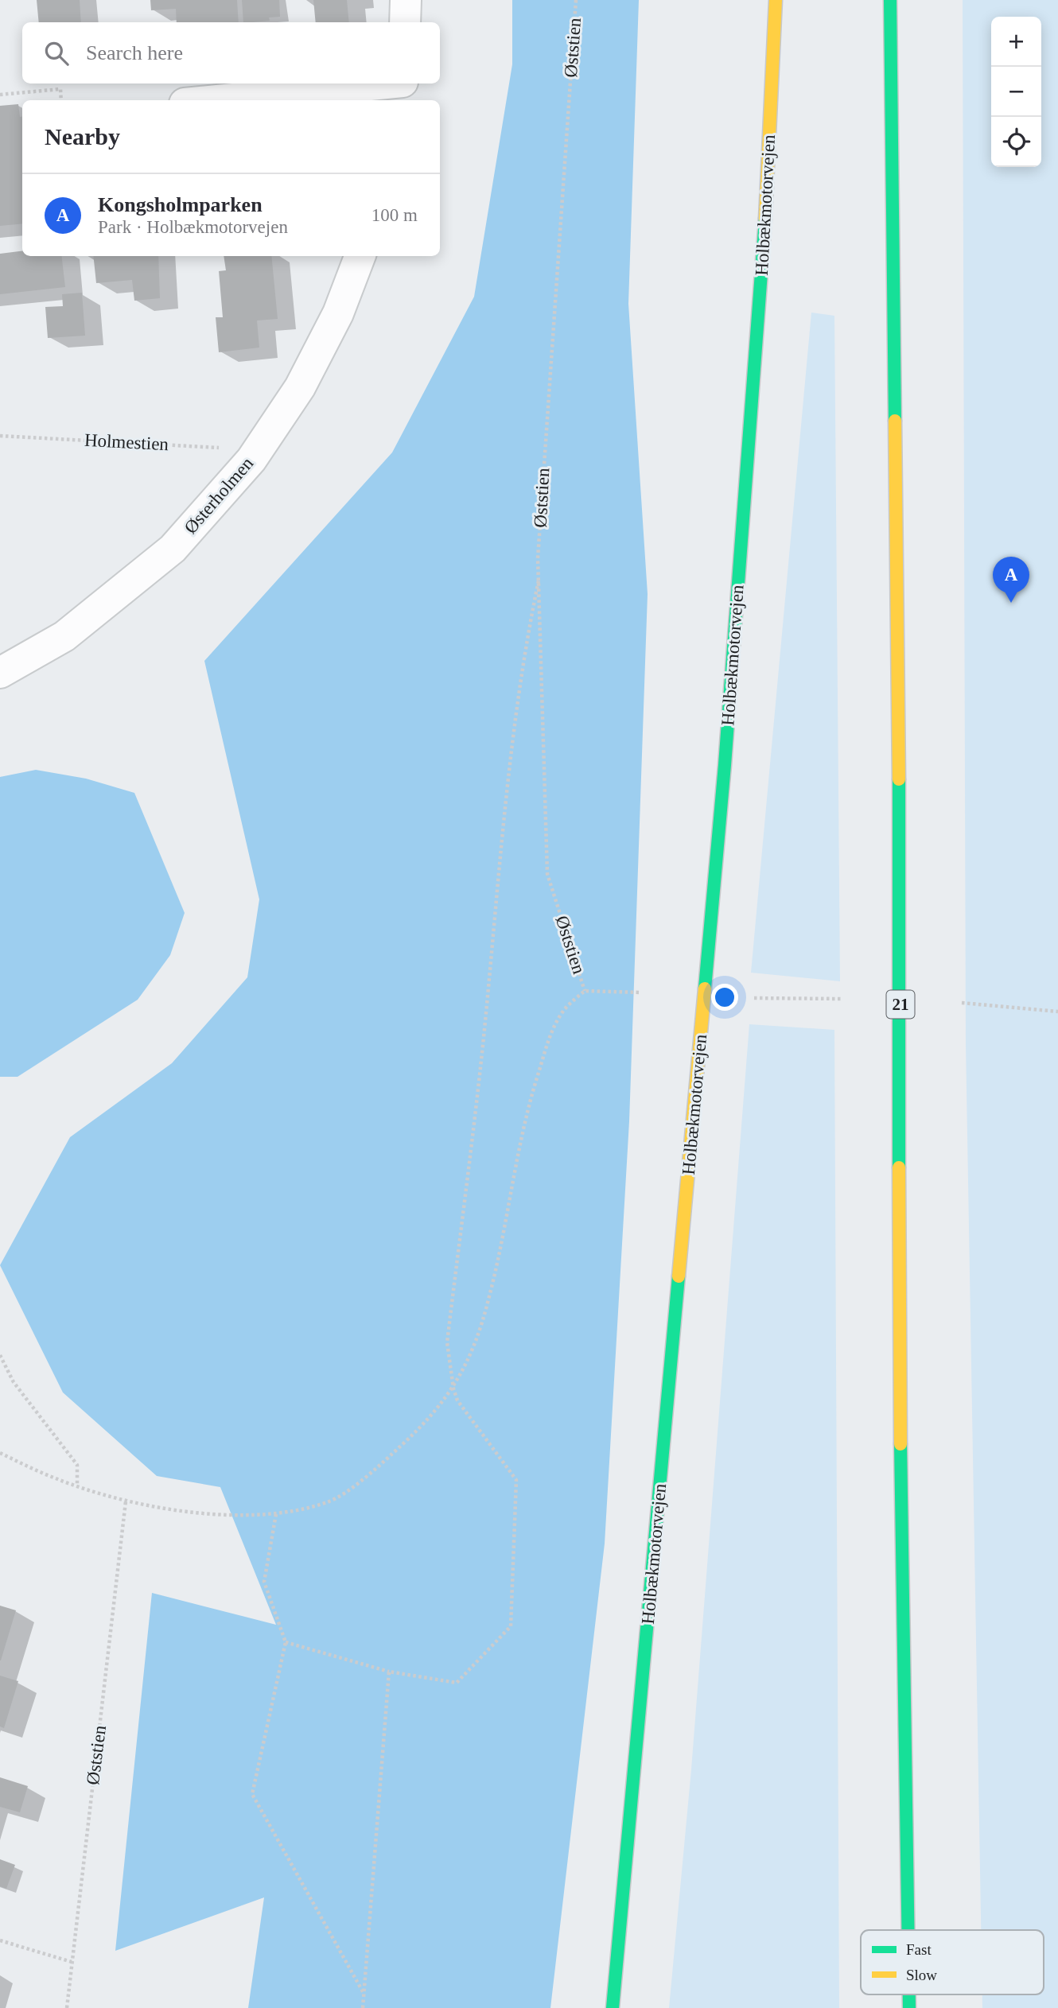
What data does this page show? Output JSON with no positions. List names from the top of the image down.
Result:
{
  "streets": {
    "highway": ["Holbækmotorvejen", "21"],
    "street": ["Østerholmen"],
    "path": ["Øststien", "Holmestien"]
  },
  "crossings": [
    ["Holmestien", "Østerholmen"]
  ],
  "legend": ["Fast", "Slow"],
  "page": {
    "map_buttons": ["+", "−"],
    "search": "Search here",
    "heading": "Nearby",
    "list": [
      {
        "mark": "A",
        "name": "Kongsholmparken",
        "note": "Park · Holbækmotorvejen",
        "value": "100 m"
      }
    ],
    "pins": "A"
  }
}
